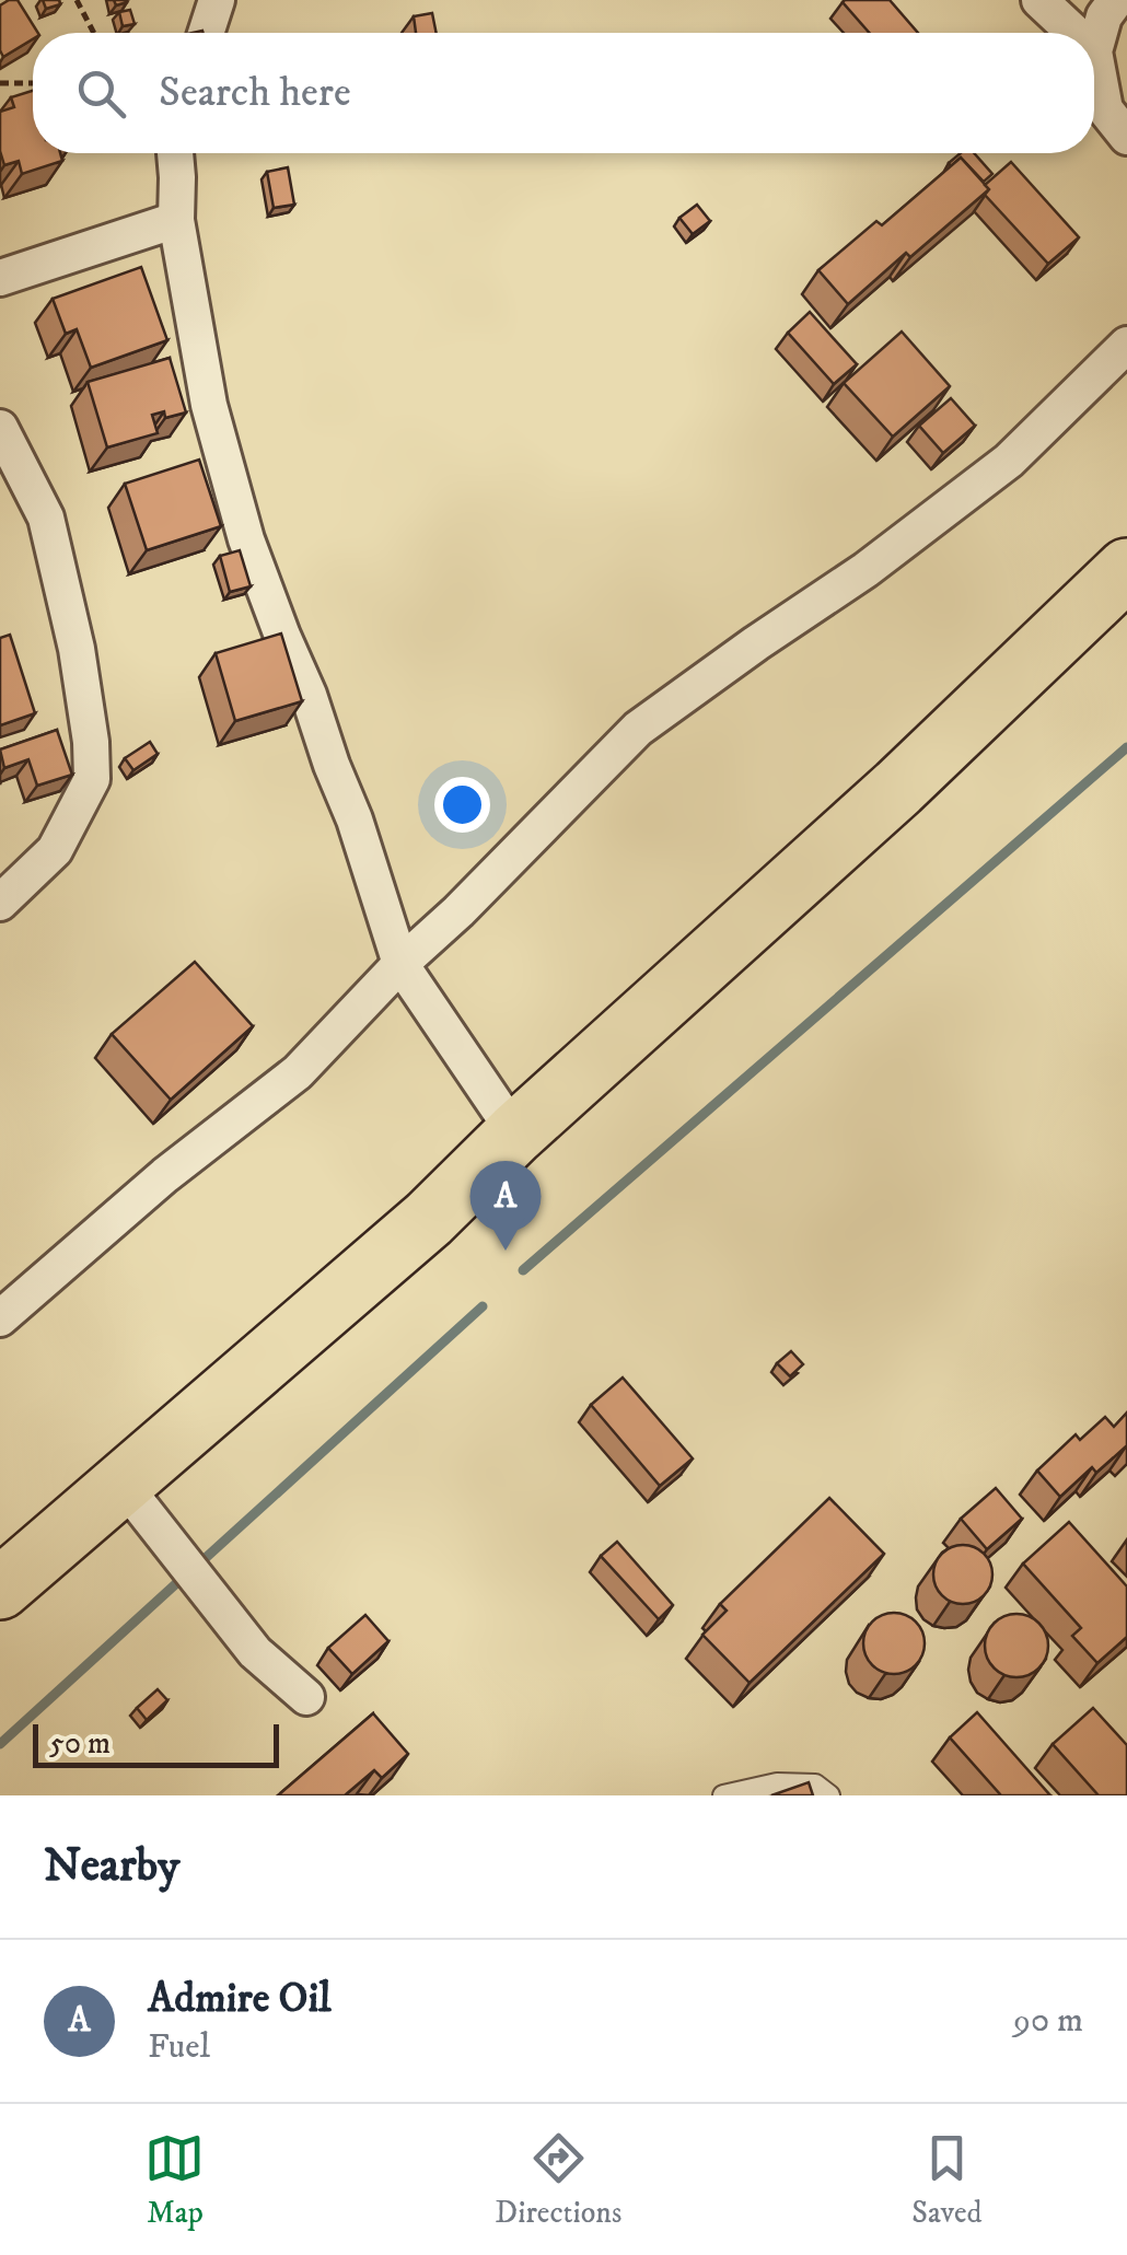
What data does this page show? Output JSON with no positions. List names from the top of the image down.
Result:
{
  "scale_bar": "50 m",
  "page": {
    "search": "Search here",
    "pins": "A",
    "scale": "50 m",
    "heading": "Nearby",
    "list": [
      {
        "mark": "A",
        "name": "Admire Oil",
        "note": "Fuel",
        "value": "90 m"
      }
    ],
    "nav": ["Map", "Directions", "Saved"]
  }
}
